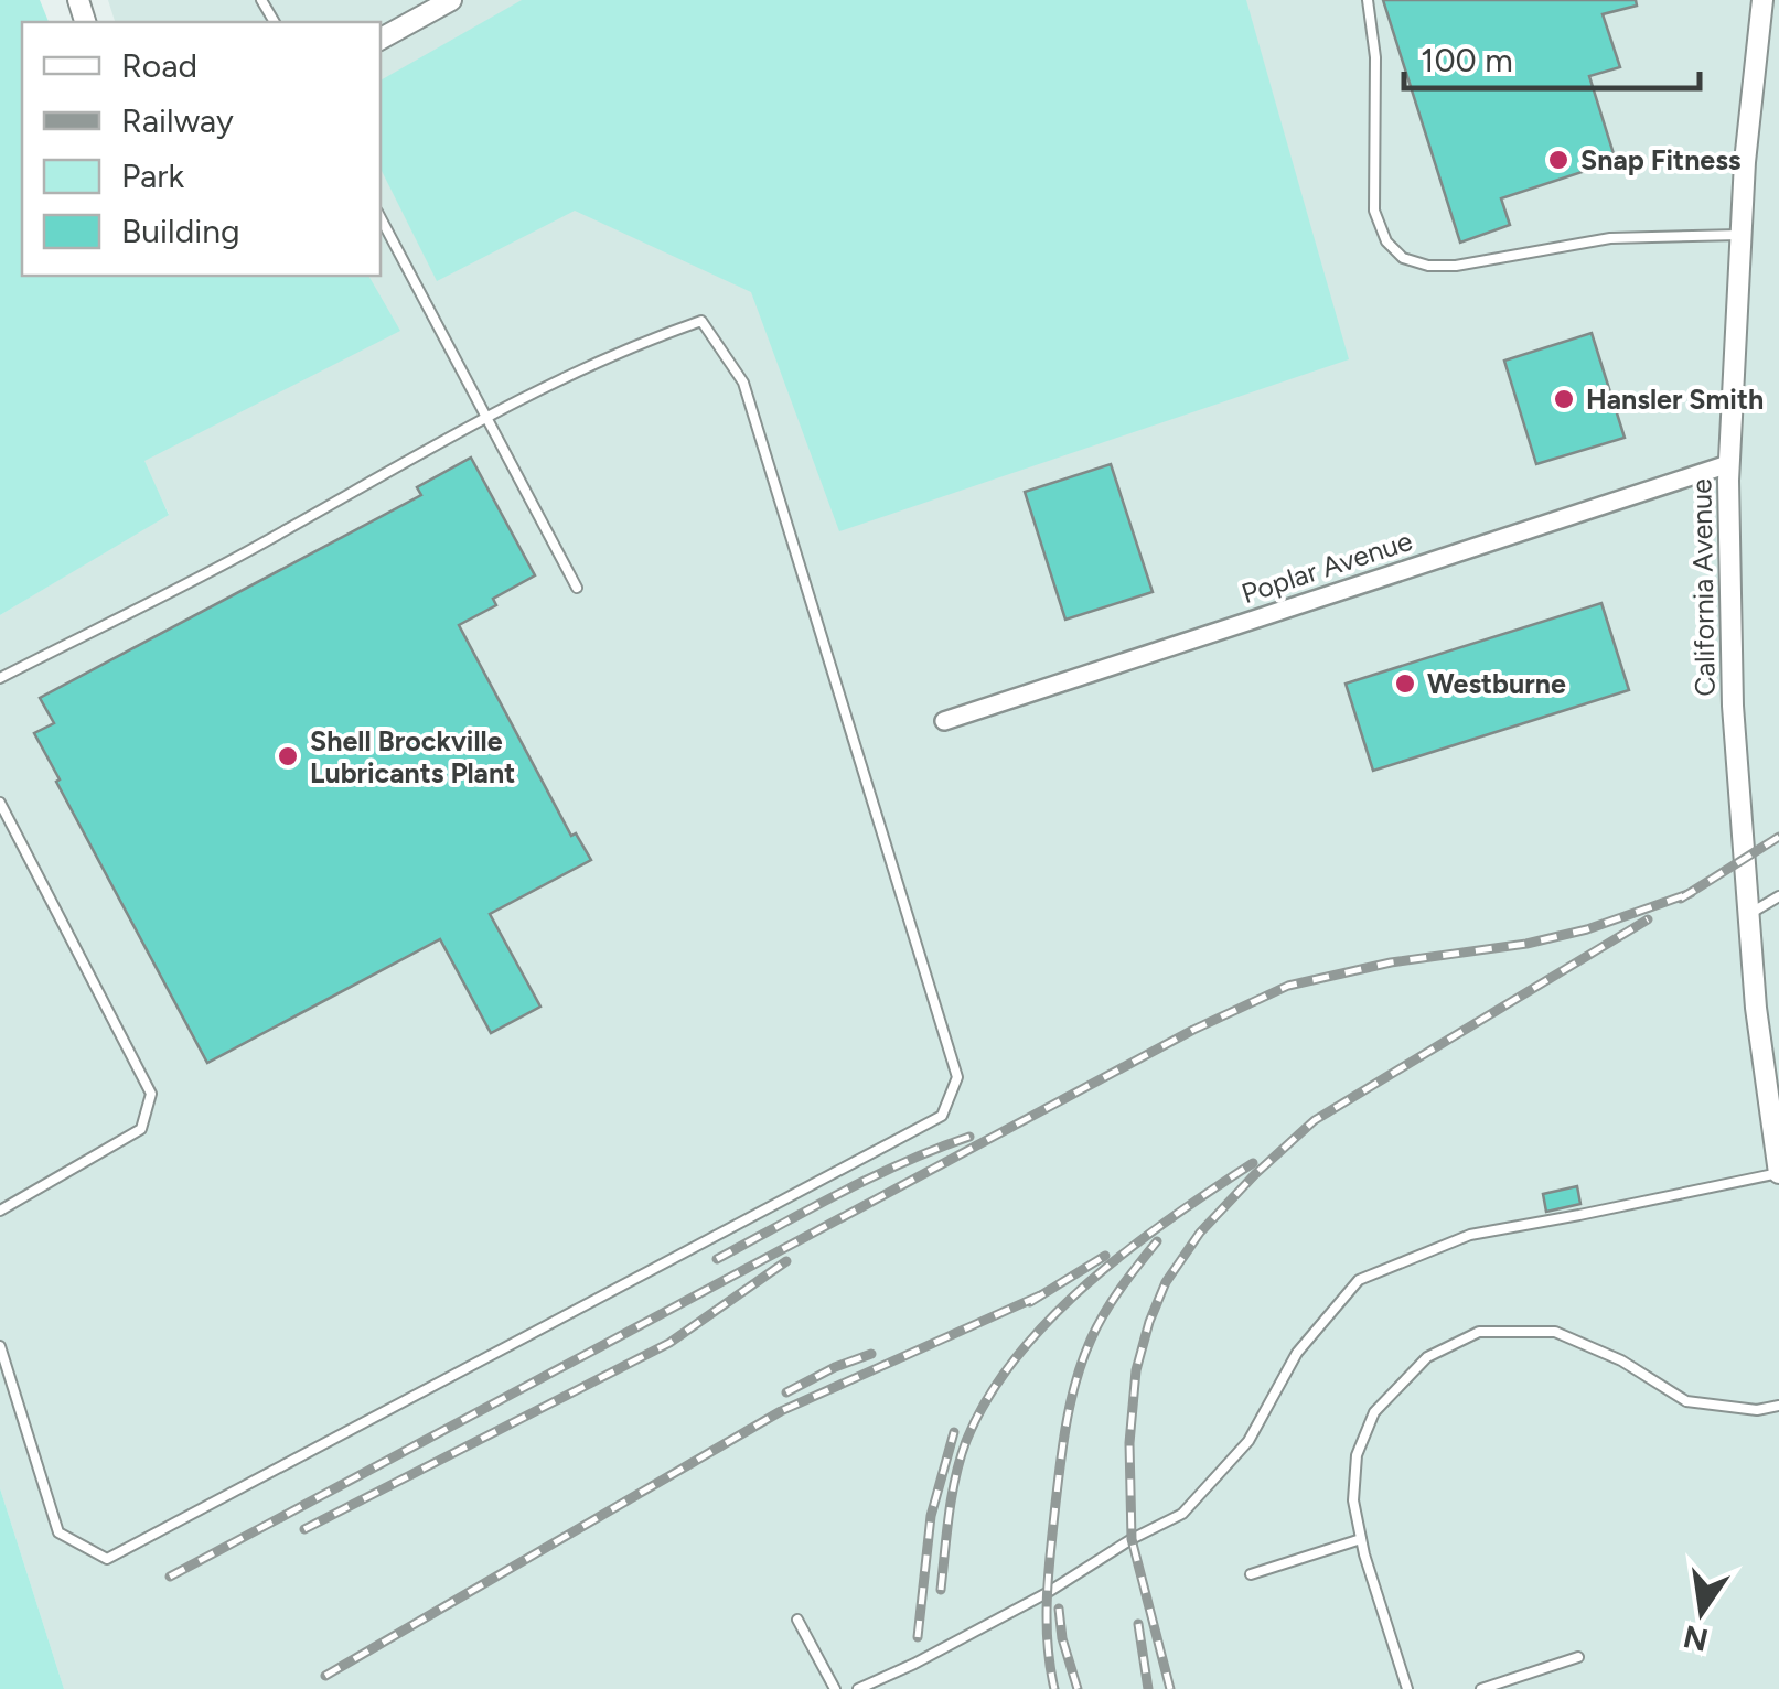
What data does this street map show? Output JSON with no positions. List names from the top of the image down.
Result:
{
  "streets": {
    "street": ["Poplar Avenue", "California Avenue"]
  },
  "crossings": [
    ["Poplar Avenue", "California Avenue"]
  ],
  "places": [
    "Snap Fitness",
    "Hansler Smith",
    "Westburne",
    "Shell Brockville Lubricants Plant"
  ],
  "legend": [
    "Road",
    "Railway",
    "Park",
    "Building"
  ],
  "scale_bar": "100 m",
  "north": "bottom"
}
